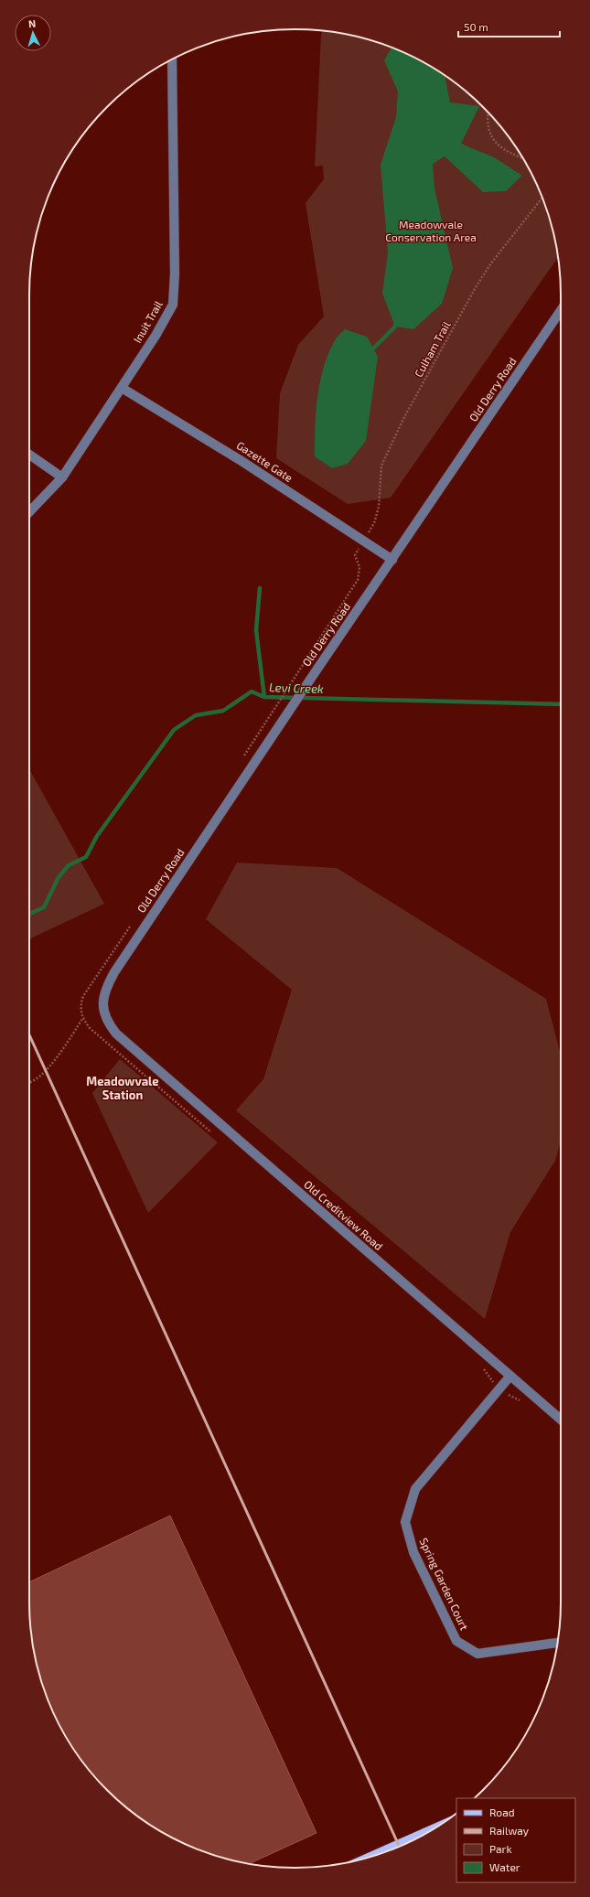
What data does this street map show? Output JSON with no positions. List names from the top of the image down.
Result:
{
  "streets": {
    "street": [
      "Inuit Trail",
      "Old Derry Road",
      "Gazette Gate",
      "Old Creditview Road",
      "Spring Garden Court"
    ],
    "path": ["Culham Trail"]
  },
  "crossings": [
    ["Inuit Trail", "Gazette Gate"],
    ["Old Derry Road", "Gazette Gate"],
    ["Old Derry Road", "Old Creditview Road"],
    ["Old Creditview Road", "Spring Garden Court"]
  ],
  "districts": ["Meadowvale Station"],
  "water": ["Levi Creek"],
  "parks": ["Meadowvale Conservation Area"],
  "legend": [
    "Road",
    "Railway",
    "Park",
    "Water"
  ],
  "scale_bar": "50 m",
  "north": "top"
}
